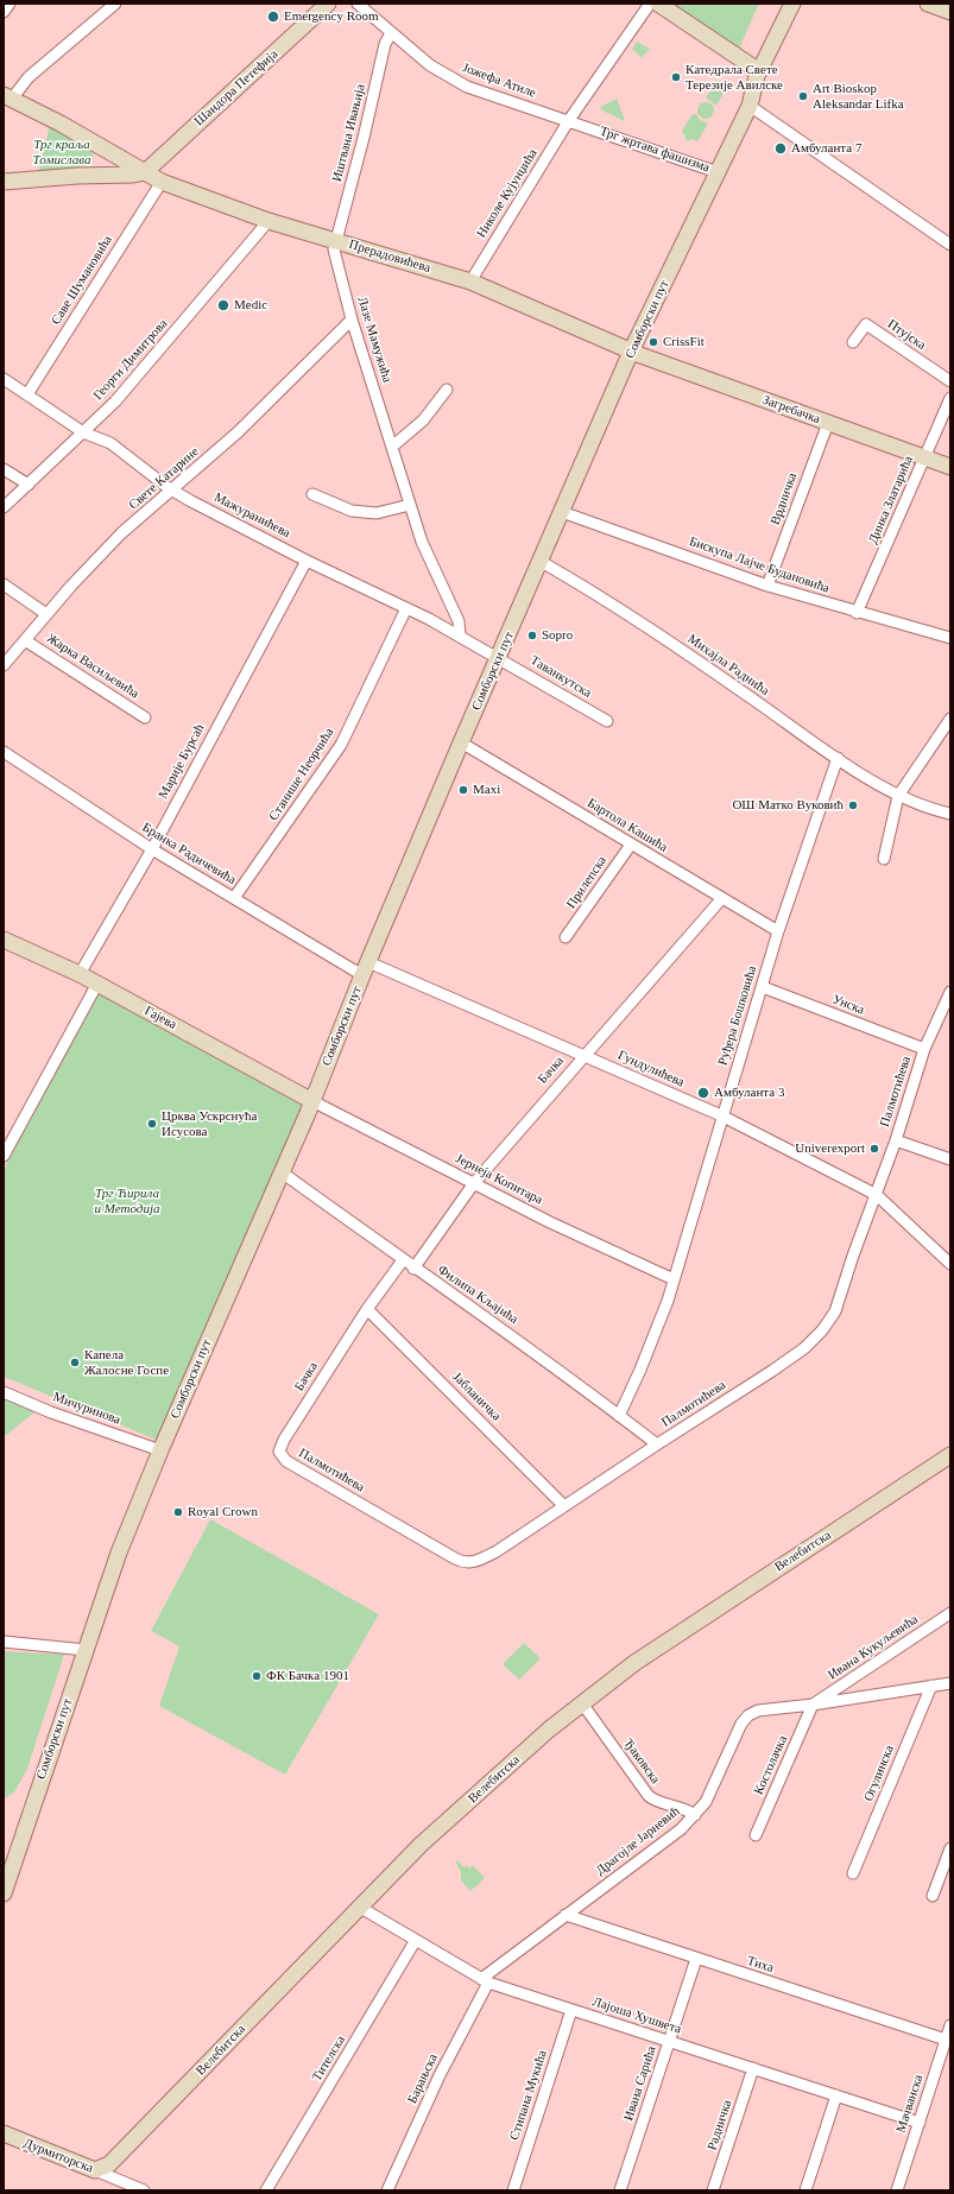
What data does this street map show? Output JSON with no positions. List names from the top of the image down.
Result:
{
  "streets": {
    "main road": [
      "Шандора Петефија",
      "Трг жртава фашизма",
      "Прерадовићева",
      "Сомборски пут",
      "Загребачка",
      "Гајева",
      "Велебитска",
      "Дурмиторска"
    ],
    "street": [
      "Јожефа Атиле",
      "Иштвана Ивањија",
      "Николе Кујунџића",
      "Саве Шумановића",
      "Птујска",
      "Лазе Мамужића",
      "Георги Димитрова",
      "Свете Катарине",
      "Врдничка",
      "Динка Златарића",
      "Мажуранићева",
      "Бискупа Лајче Будановића",
      "Михајла Раднића",
      "Жарка Васиљевића",
      "Таванкутска",
      "Марије Бурсаћ",
      "Станише Неорчића",
      "Бартола Кашића",
      "Бранка Радичевића",
      "Прилепска",
      "Унска",
      "Руђера Бошковића",
      "Гундулићева",
      "Бачка",
      "Палмотићева",
      "Јернеја Копитара",
      "Филипа Кљајића",
      "Јабланичка",
      "Мичуринова",
      "Ивана Кукуљевића",
      "Ђаковска",
      "Костолачка",
      "Огулинска",
      "Драгојле Јарневић",
      "Тиха",
      "Лајоша Хушвета",
      "Тителска",
      "Барањска",
      "Ивана Сарића",
      "Стипана Мукића",
      "Мачванска",
      "Радничка"
    ]
  },
  "crossings": [
    ["Јожефа Атиле", "Иштвана Ивањија"],
    ["Јожефа Атиле", "Трг жртава фашизма"],
    ["Јожефа Атиле", "Николе Кујунџића"],
    ["Шандора Петефија", "Прерадовићева"],
    ["Иштвана Ивањија", "Прерадовићева"],
    ["Иштвана Ивањија", "Лазе Мамужића"],
    ["Трг жртава фашизма", "Николе Кујунџића"],
    ["Трг жртава фашизма", "Сомборски пут"],
    ["Николе Кујунџића", "Прерадовићева"],
    ["Прерадовићева", "Саве Шумановића"],
    ["Прерадовићева", "Сомборски пут"],
    ["Прерадовићева", "Лазе Мамужића"],
    ["Прерадовићева", "Георги Димитрова"],
    ["Прерадовићева", "Загребачка"],
    ["Саве Шумановића", "Мажуранићева"],
    ["Сомборски пут", "Загребачка"],
    ["Сомборски пут", "Мажуранићева"],
    ["Сомборски пут", "Бискупа Лајче Будановића"],
    ["Сомборски пут", "Михајла Раднића"],
    ["Сомборски пут", "Таванкутска"],
    ["Сомборски пут", "Бартола Кашића"],
    ["Сомборски пут", "Бранка Радичевића"],
    ["Сомборски пут", "Гајева"],
    ["Сомборски пут", "Гундулићева"],
    ["Сомборски пут", "Јернеја Копитара"],
    ["Сомборски пут", "Филипа Кљајића"],
    ["Сомборски пут", "Мичуринова"],
    ["Лазе Мамужића", "Свете Катарине"],
    ["Лазе Мамужића", "Мажуранићева"],
    ["Георги Димитрова", "Мажуранићева"],
    ["Загребачка", "Врдничка"],
    ["Загребачка", "Динка Златарића"],
    ["Свете Катарине", "Мажуранићева"],
    ["Свете Катарине", "Жарка Васиљевића"],
    ["Врдничка", "Бискупа Лајче Будановића"],
    ["Динка Златарића", "Бискупа Лајче Будановића"],
    ["Мажуранићева", "Таванкутска"],
    ["Мажуранићева", "Марије Бурсаћ"],
    ["Мажуранићева", "Станише Неорчића"],
    ["Михајла Раднића", "Руђера Бошковића"],
    ["Марије Бурсаћ", "Бранка Радичевића"],
    ["Марије Бурсаћ", "Гајева"],
    ["Станише Неорчића", "Бранка Радичевића"],
    ["Бартола Кашића", "Прилепска"],
    ["Бартола Кашића", "Руђера Бошковића"],
    ["Бартола Кашића", "Бачка"],
    ["Бранка Радичевића", "Гундулићева"],
    ["Унска", "Руђера Бошковића"],
    ["Унска", "Палмотићева"],
    ["Руђера Бошковића", "Гундулићева"],
    ["Руђера Бошковића", "Јернеја Копитара"],
    ["Руђера Бошковића", "Филипа Кљајића"],
    ["Гајева", "Јернеја Копитара"],
    ["Гундулићева", "Бачка"],
    ["Гундулићева", "Палмотићева"],
    ["Бачка", "Палмотићева"],
    ["Бачка", "Јернеја Копитара"],
    ["Бачка", "Филипа Кљајића"],
    ["Бачка", "Јабланичка"],
    ["Палмотићева", "Филипа Кљајића"],
    ["Палмотићева", "Јабланичка"],
    ["Велебитска", "Ђаковска"],
    ["Велебитска", "Лајоша Хушвета"],
    ["Велебитска", "Дурмиторска"],
    ["Ивана Кукуљевића", "Костолачка"],
    ["Ивана Кукуљевића", "Драгојле Јарневић"],
    ["Ђаковска", "Драгојле Јарневић"],
    ["Костолачка", "Драгојле Јарневић"],
    ["Огулинска", "Драгојле Јарневић"],
    ["Драгојле Јарневић", "Тиха"],
    ["Драгојле Јарневић", "Лајоша Хушвета"],
    ["Драгојле Јарневић", "Барањска"],
    ["Тиха", "Ивана Сарића"],
    ["Тиха", "Мачванска"],
    ["Лајоша Хушвета", "Тителска"],
    ["Лајоша Хушвета", "Барањска"],
    ["Лајоша Хушвета", "Ивана Сарића"],
    ["Лајоша Хушвета", "Стипана Мукића"],
    ["Лајоша Хушвета", "Мачванска"],
    ["Лајоша Хушвета", "Радничка"]
  ],
  "parks": ["Трг краља Томислава", "Трг Ћирила и Методија"],
  "places": [
    "Emergency Room",
    "Катедрала Свете Терезије Авилске",
    "Art Bioskop Aleksandar Lifka",
    "Амбуланта 7",
    "Medic",
    "CrissFit",
    "Sopro",
    "Maxi",
    "ОШ Матко Вуковић",
    "Амбуланта 3",
    "Црква Ускрснућа Исусова",
    "Univerexport",
    "Капела Жалосне Госпе",
    "Royal Crown",
    "ФК Бачка 1901"
  ]
}
